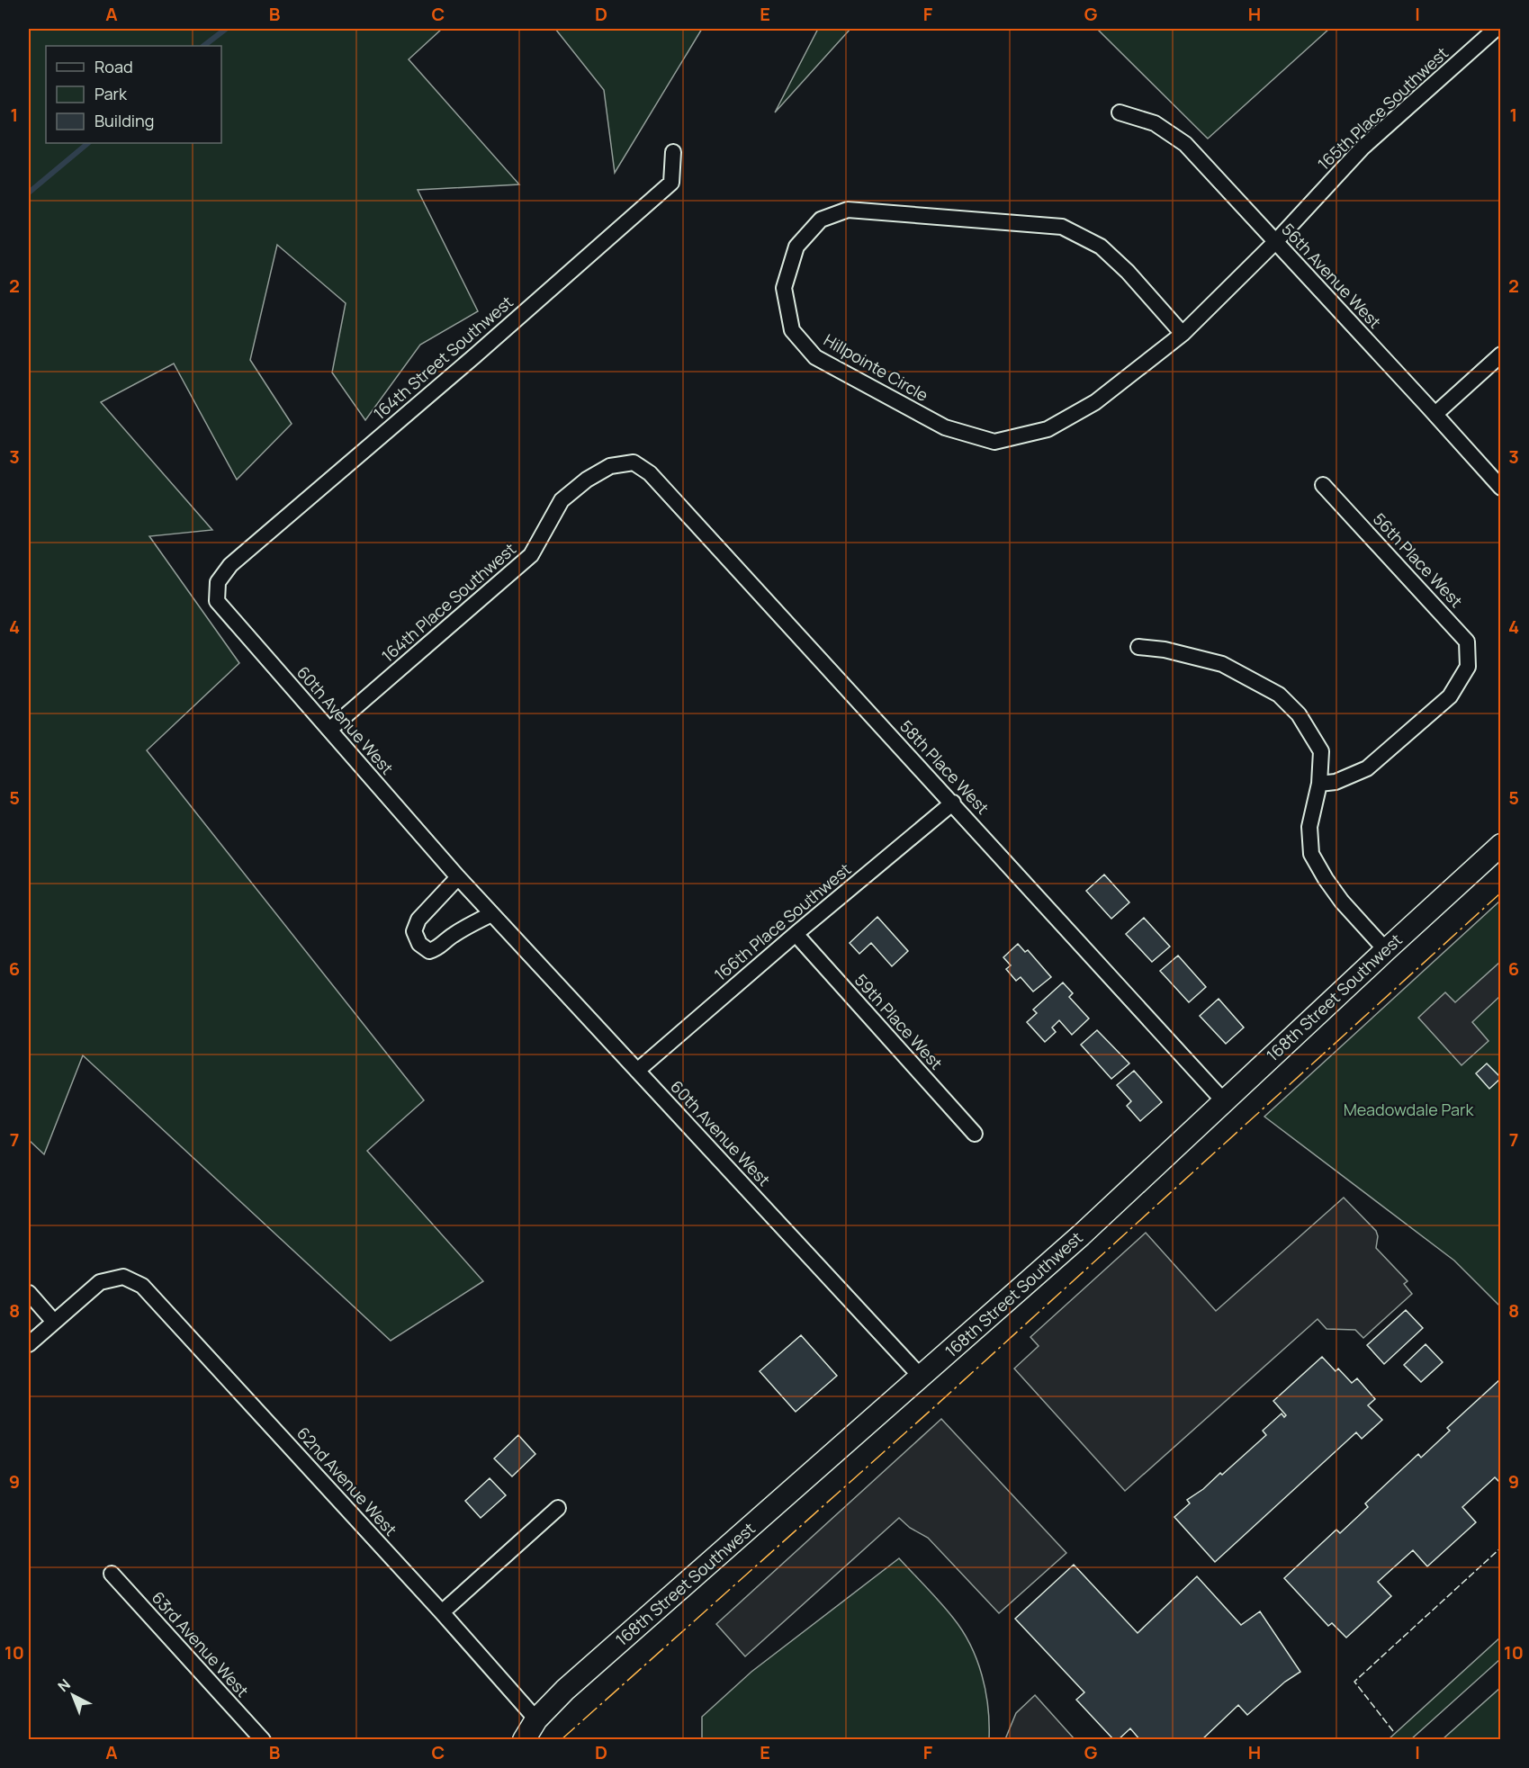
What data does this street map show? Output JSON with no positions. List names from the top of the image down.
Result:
{
  "streets": {
    "main road": ["168th Street Southwest"],
    "street": [
      "165th Place Southwest",
      "56th Avenue West",
      "164th Street Southwest",
      "Hillpointe Circle",
      "56th Place West",
      "164th Place Southwest",
      "60th Avenue West",
      "58th Place West",
      "166th Place Southwest",
      "59th Place West",
      "62nd Avenue West",
      "63rd Avenue West"
    ]
  },
  "crossings": [
    ["165th Place Southwest", "56th Avenue West"],
    ["165th Place Southwest", "Hillpointe Circle"],
    ["56th Avenue West", "Hillpointe Circle"],
    ["164th Street Southwest", "60th Avenue West"],
    ["164th Place Southwest", "60th Avenue West"],
    ["164th Place Southwest", "58th Place West"],
    ["60th Avenue West", "166th Place Southwest"],
    ["60th Avenue West", "168th Street Southwest"],
    ["58th Place West", "166th Place Southwest"],
    ["58th Place West", "168th Street Southwest"],
    ["166th Place Southwest", "59th Place West"],
    ["168th Street Southwest", "62nd Avenue West"]
  ],
  "parks": ["Meadowdale Park"],
  "legend": ["Road", "Park", "Building"],
  "north": "top left",
  "grid": {
    "columns": [
      "A",
      "B",
      "C",
      "D",
      "E",
      "F",
      "G",
      "H",
      "I"
    ],
    "rows": [
      "1",
      "2",
      "3",
      "4",
      "5",
      "6",
      "7",
      "8",
      "9",
      "10"
    ]
  }
}
